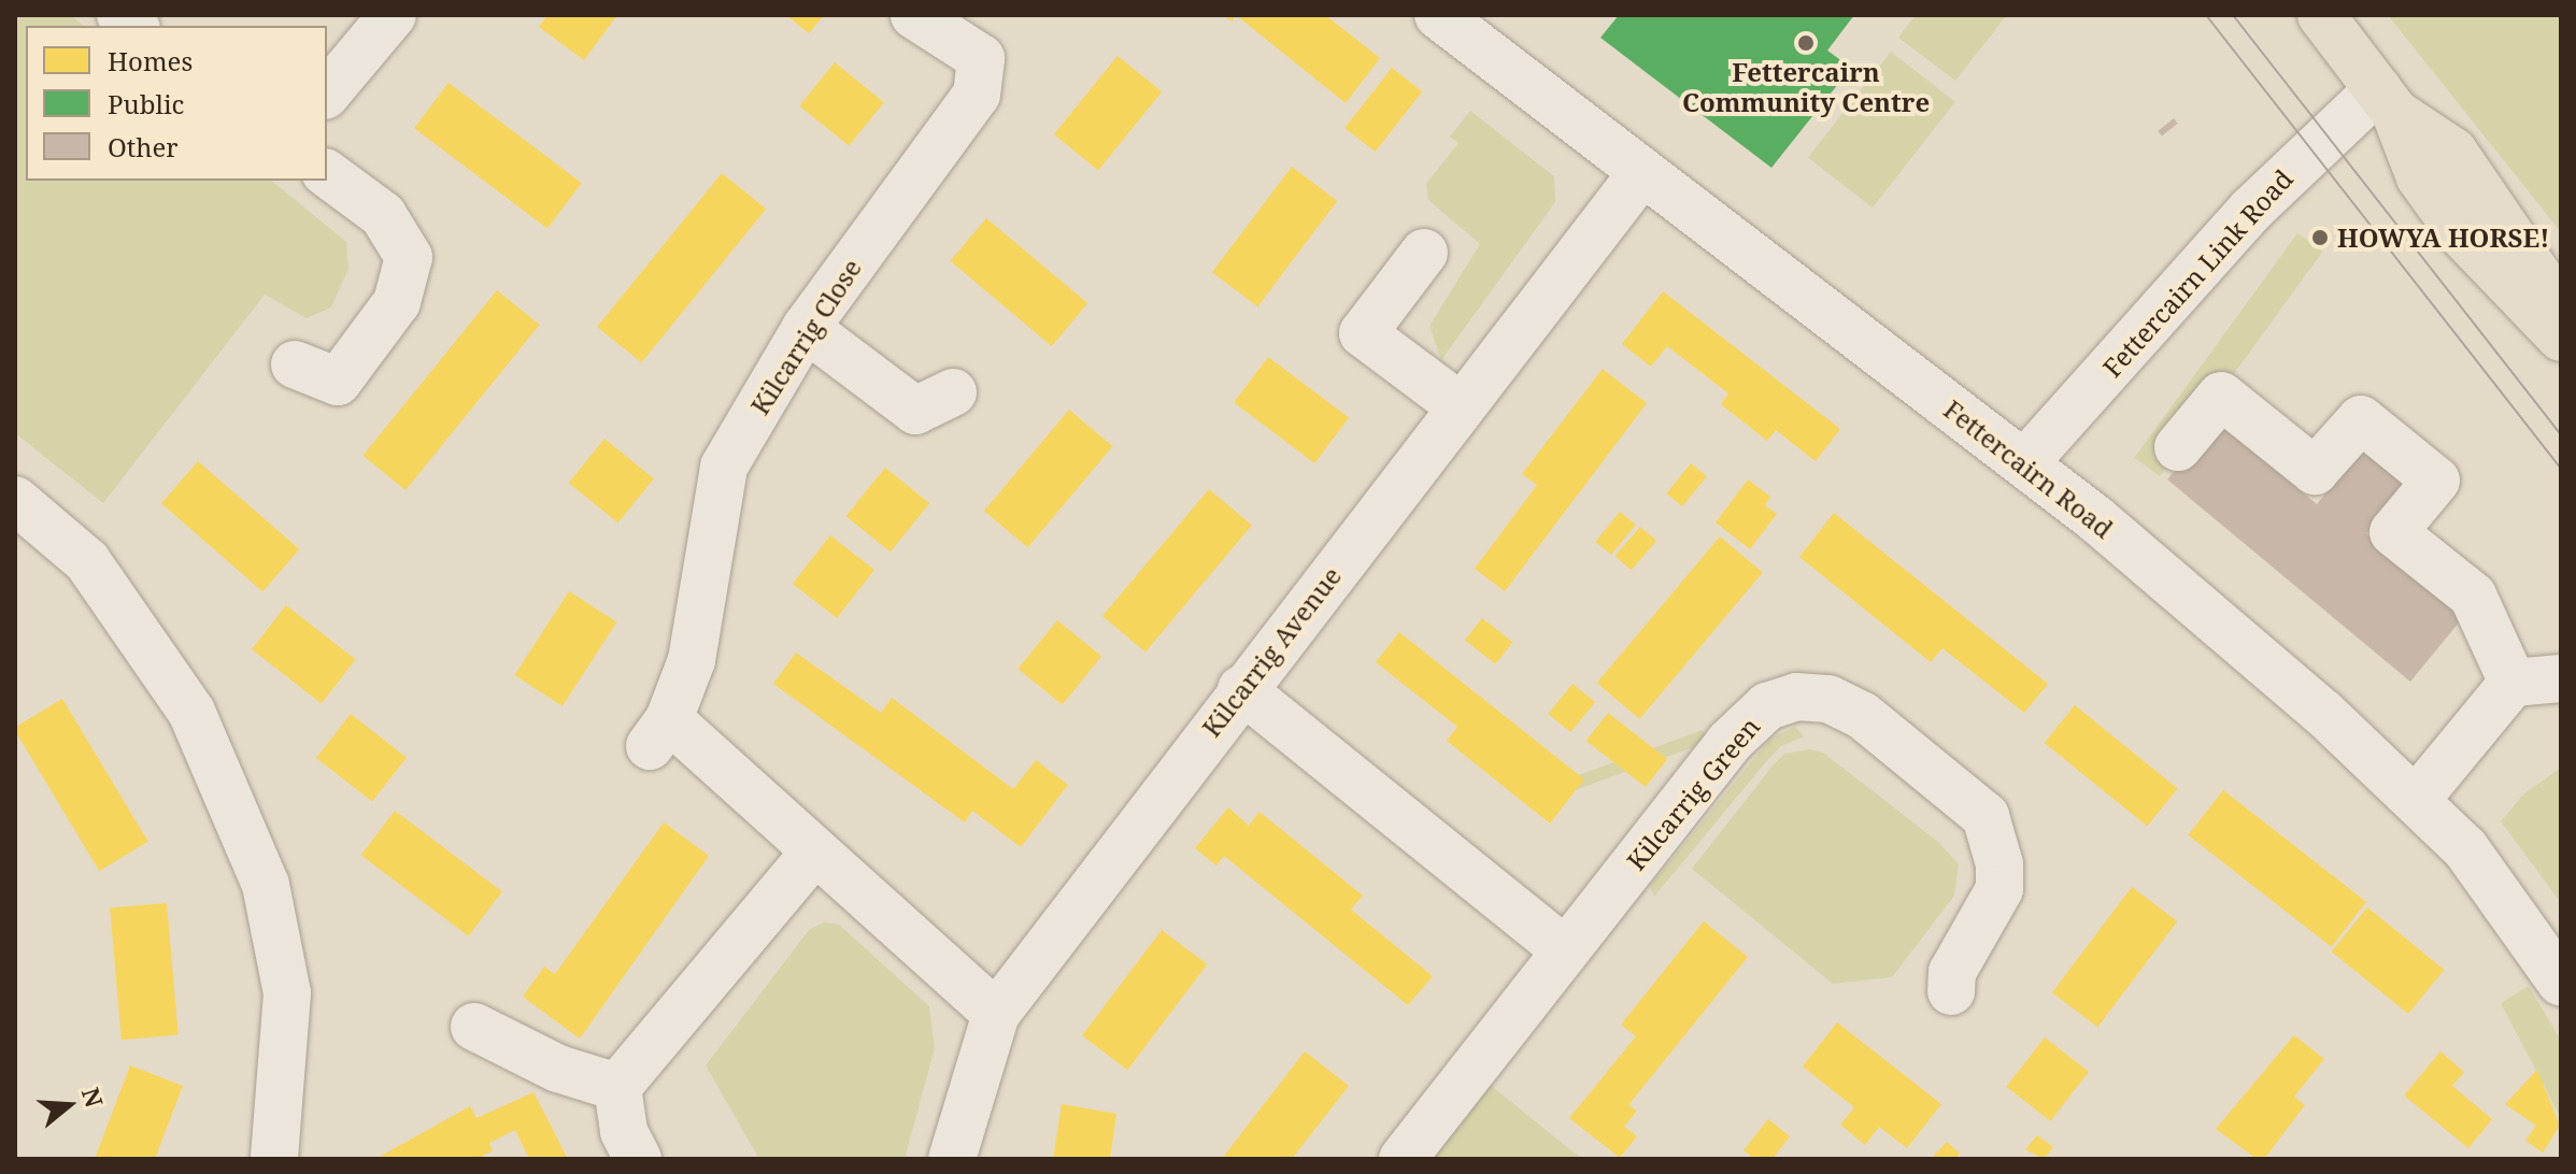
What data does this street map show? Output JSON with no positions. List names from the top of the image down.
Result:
{
  "streets": {
    "street": [
      "Fettercairn Link Road",
      "Kilcarrig Close",
      "Fettercairn Road",
      "Kilcarrig Avenue",
      "Kilcarrig Green"
    ]
  },
  "crossings": [
    ["Fettercairn Link Road", "Fettercairn Road"],
    ["Kilcarrig Close", "Kilcarrig Avenue"],
    ["Fettercairn Road", "Kilcarrig Avenue"]
  ],
  "places": ["Fettercairn Community Centre", "HOWYA HORSE!"],
  "legend": ["Homes", "Public", "Other"],
  "north": "right"
}
